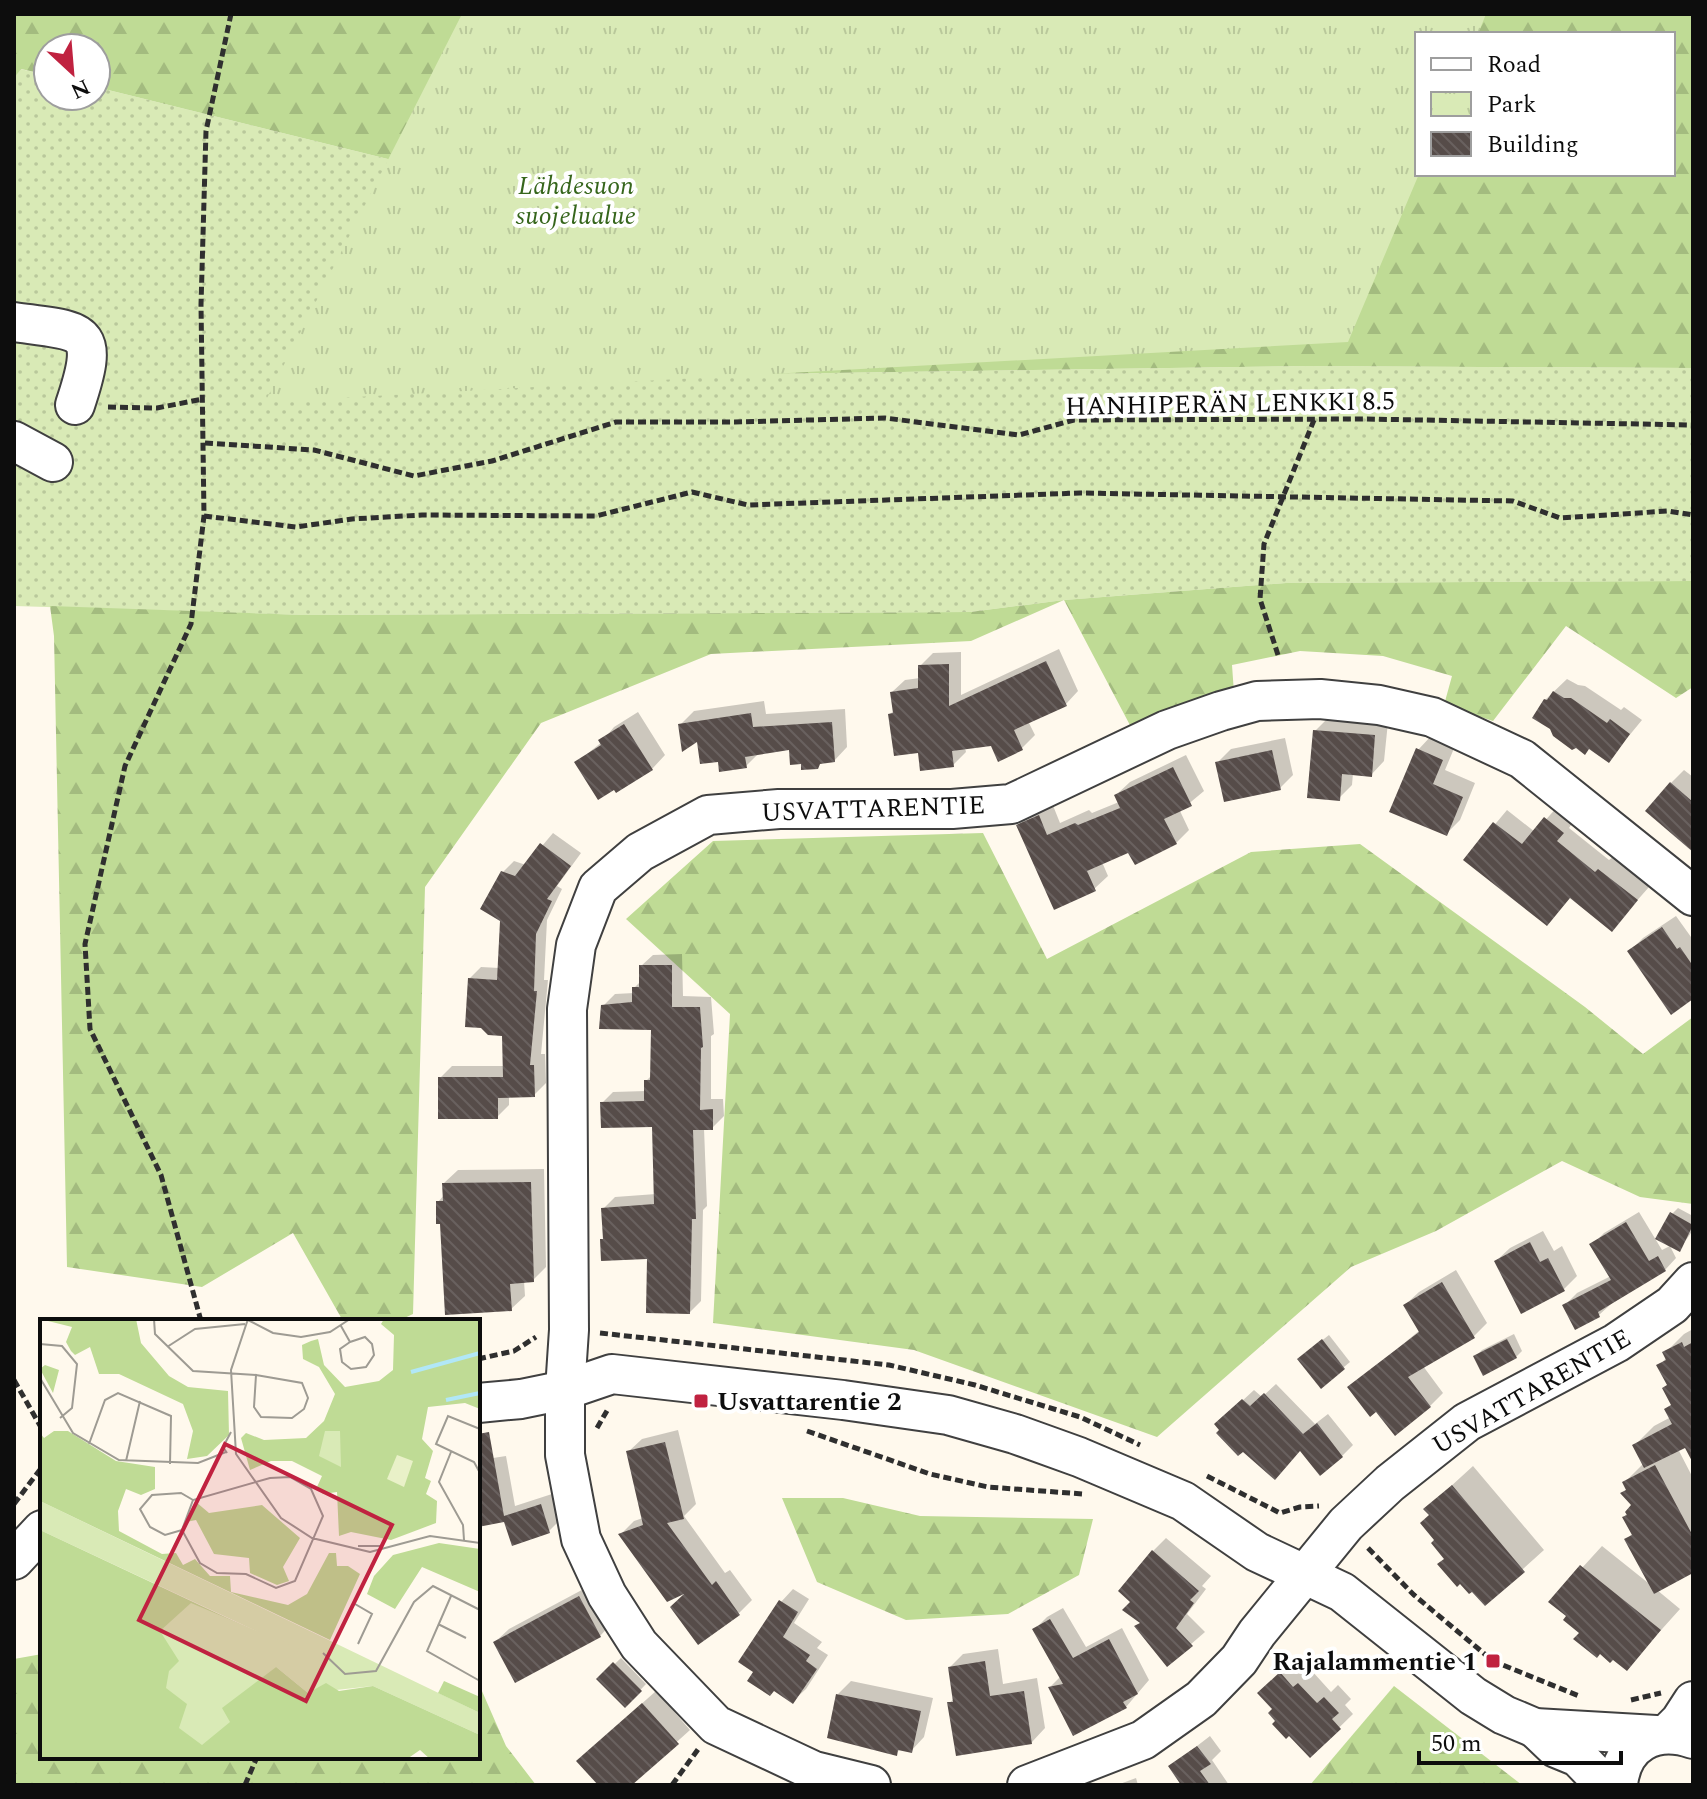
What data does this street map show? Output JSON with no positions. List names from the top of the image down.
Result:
{
  "streets": {
    "street": ["USVATTARENTIE"],
    "path": ["HANHIPERÄN LENKKI 8.5"]
  },
  "parks": ["Lähdesuon suojelualue"],
  "places": {
    "transit": ["Usvattarentie 2", "Rajalammentie 1"]
  },
  "legend": ["Road", "Park", "Building"],
  "scale_bar": "50 m",
  "north": "bottom right"
}
